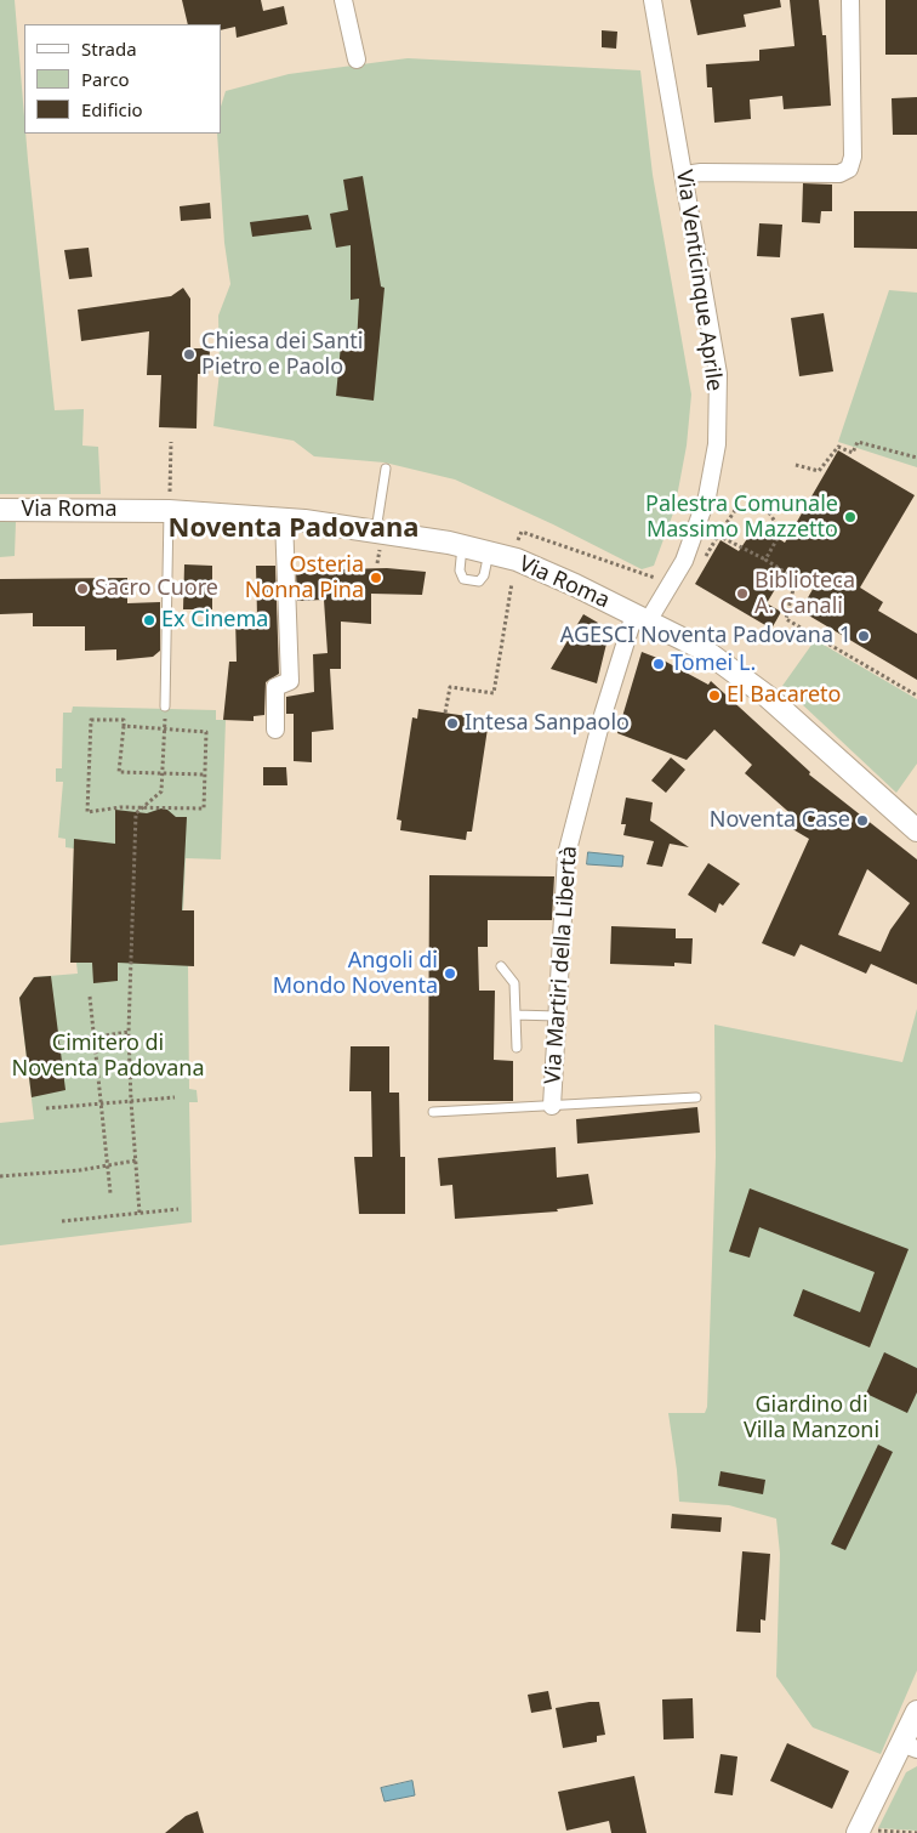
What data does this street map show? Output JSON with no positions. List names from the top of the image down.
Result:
{
  "streets": {
    "street": ["Via Venticinque Aprile", "Via Roma", "Via Martiri della Libertà"]
  },
  "crossings": [
    ["Via Venticinque Aprile", "Via Roma"],
    ["Via Venticinque Aprile", "Via Martiri della Libertà"],
    ["Via Roma", "Via Martiri della Libertà"]
  ],
  "districts": ["Noventa Padovana"],
  "parks": ["Cimitero di Noventa Padovana", "Giardino di Villa Manzoni"],
  "places": [
    "Chiesa dei Santi Pietro e Paolo",
    "Palestra Comunale Massimo Mazzetto",
    "Osteria Nonna Pina",
    "Sacro Cuore",
    "Biblioteca A. Canali",
    "Ex Cinema",
    "AGESCI Noventa Padovana 1",
    "Tomei L.",
    "El Bacareto",
    "Intesa Sanpaolo",
    "Noventa Case",
    "Angoli di Mondo Noventa"
  ],
  "legend": ["Strada", "Parco", "Edificio"]
}
